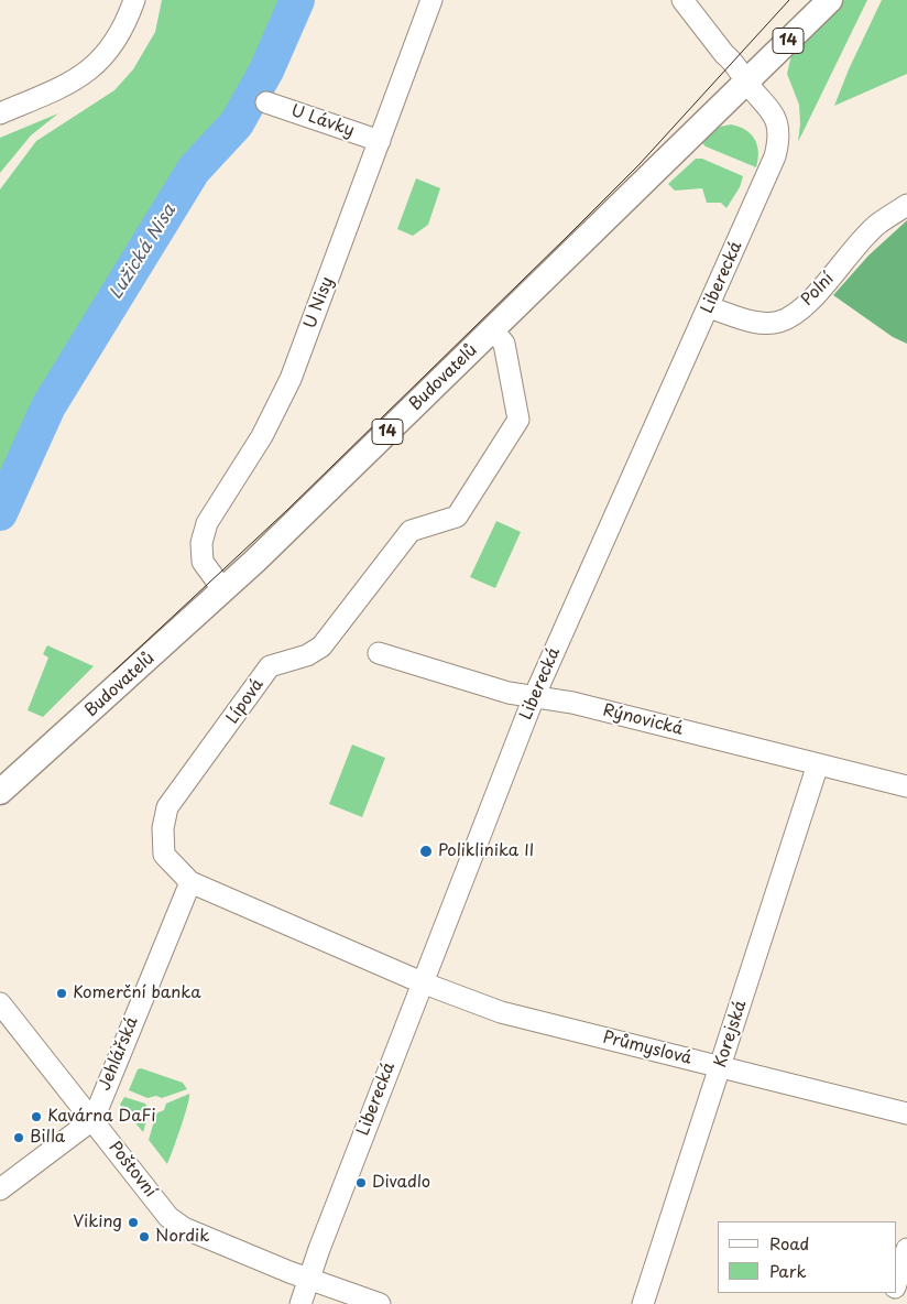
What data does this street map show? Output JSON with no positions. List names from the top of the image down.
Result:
{
  "streets": {
    "main road": ["14", "Budovatelů"],
    "street": [
      "U Lávky",
      "Liberecká",
      "Polní",
      "U Nisy",
      "Lípová",
      "Rýnovická",
      "Korejská",
      "Průmyslová",
      "Jehlářská",
      "Poštovní"
    ]
  },
  "crossings": [
    ["U Lávky", "U Nisy"],
    ["Liberecká", "Polní"],
    ["Liberecká", "Budovatelů"],
    ["Liberecká", "Lípová"],
    ["Liberecká", "Rýnovická"],
    ["Liberecká", "Průmyslová"],
    ["Liberecká", "Poštovní"],
    ["U Nisy", "Budovatelů"],
    ["Budovatelů", "Lípová"],
    ["Lípová", "Průmyslová"],
    ["Lípová", "Jehlářská"],
    ["Rýnovická", "Korejská"],
    ["Korejská", "Průmyslová"],
    ["Jehlářská", "Poštovní"]
  ],
  "water": ["Lužická Nisa"],
  "places": [
    "Poliklinika II",
    "Komerční banka",
    "Kavárna DaFi",
    "Billa",
    "Divadlo",
    "Viking",
    "Nordik"
  ],
  "legend": ["Road", "Park"]
}
